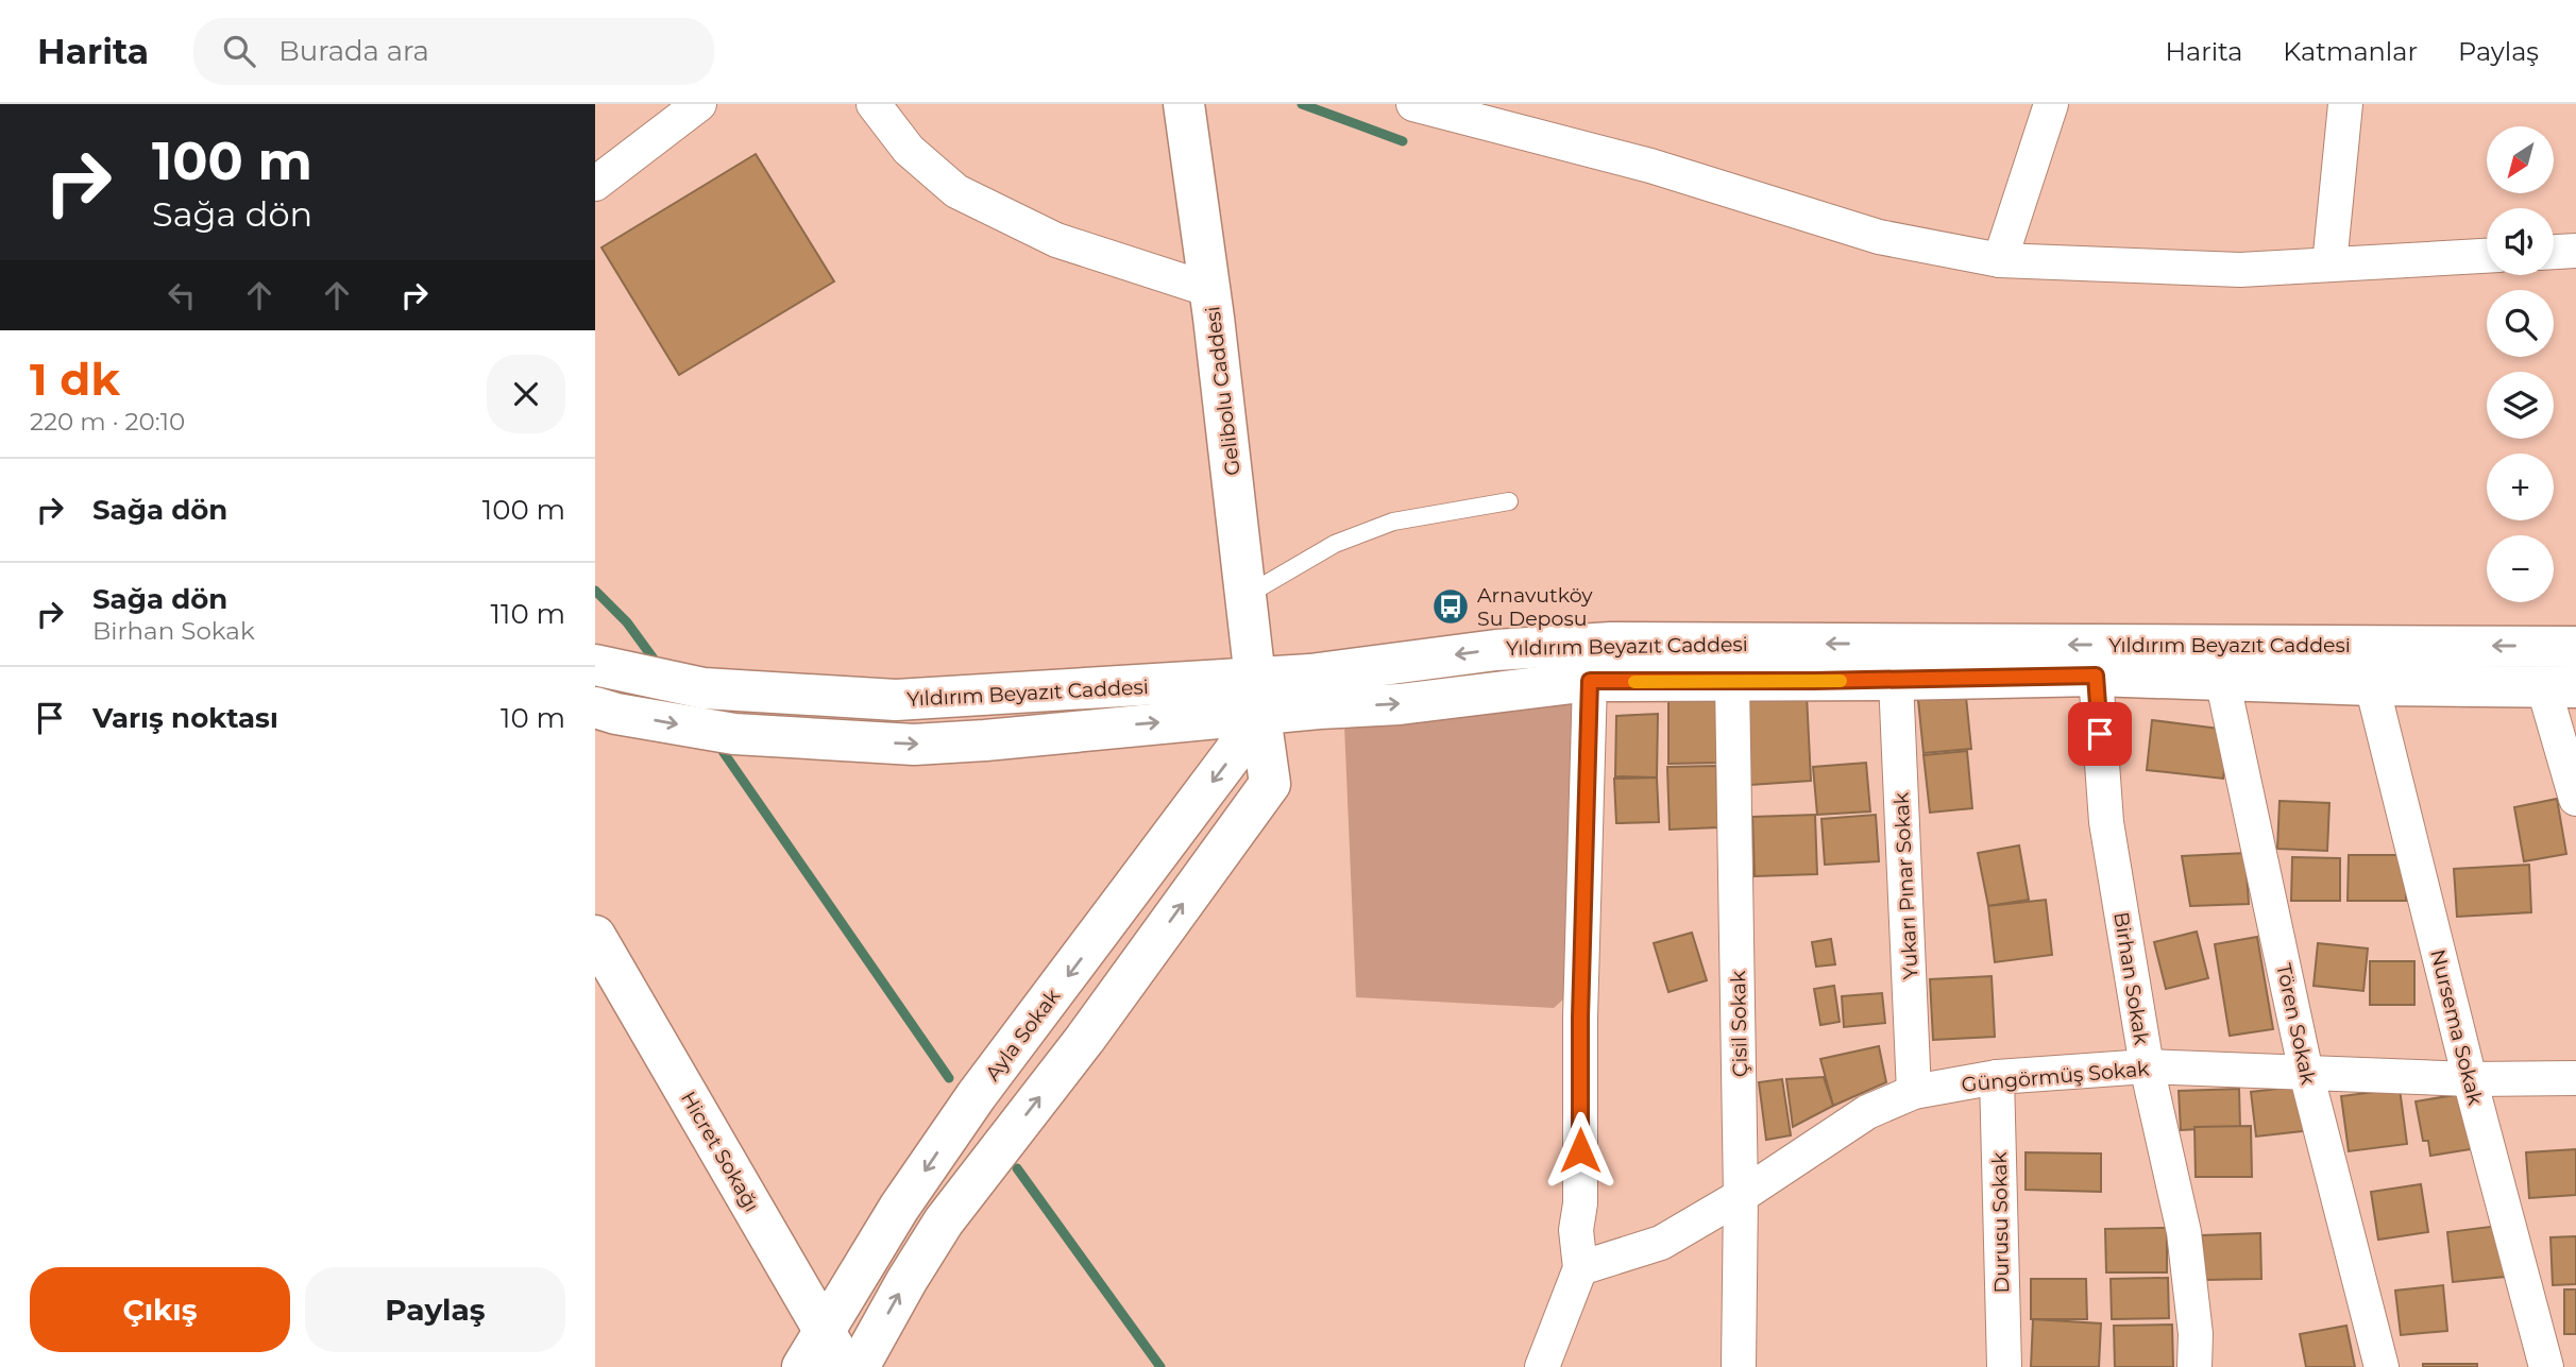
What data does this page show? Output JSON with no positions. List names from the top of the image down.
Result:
{
  "streets": {
    "main road": [
      "Gelibolu Caddesi",
      "Yıldırım Beyazıt Caddesi",
      "Ayla Sokak",
      "Hicret Sokağı"
    ],
    "street": [
      "Yukarı Pınar Sokak",
      "Birhan Sokak",
      "Çisil Sokak",
      "Tören Sokak",
      "Nursema Sokak",
      "Güngörmüş Sokak",
      "Durusu Sokak"
    ]
  },
  "crossings": [
    ["Gelibolu Caddesi", "Yıldırım Beyazıt Caddesi"],
    ["Gelibolu Caddesi", "Ayla Sokak"],
    ["Yıldırım Beyazıt Caddesi", "Ayla Sokak"],
    ["Yukarı Pınar Sokak", "Güngörmüş Sokak"],
    ["Birhan Sokak", "Güngörmüş Sokak"],
    ["Çisil Sokak", "Güngörmüş Sokak"],
    ["Tören Sokak", "Güngörmüş Sokak"],
    ["Nursema Sokak", "Güngörmüş Sokak"],
    ["Ayla Sokak", "Hicret Sokağı"],
    ["Güngörmüş Sokak", "Durusu Sokak"]
  ],
  "one_way": ["Gelibolu Caddesi", "Ayla Sokak"],
  "places": {
    "bus stop": ["Arnavutköy Su Deposu"]
  },
  "north": "bottom left",
  "page": {
    "header": "Harita",
    "search": "Burada ara",
    "nav": ["Harita", "Katmanlar", "Paylaş"],
    "turn": ["100 m", "Sağa dön"],
    "map_buttons": ["+", "−"],
    "heading": ["1 dk", "220 m · 20:10"],
    "list": [
      {
        "name": "Sağa dön",
        "value": "100 m"
      },
      {
        "name": "Sağa dön",
        "note": "Birhan Sokak",
        "value": "110 m"
      },
      {
        "name": "Varış noktası",
        "value": "10 m"
      }
    ],
    "buttons": ["Çıkış", "Paylaş"]
  }
}
